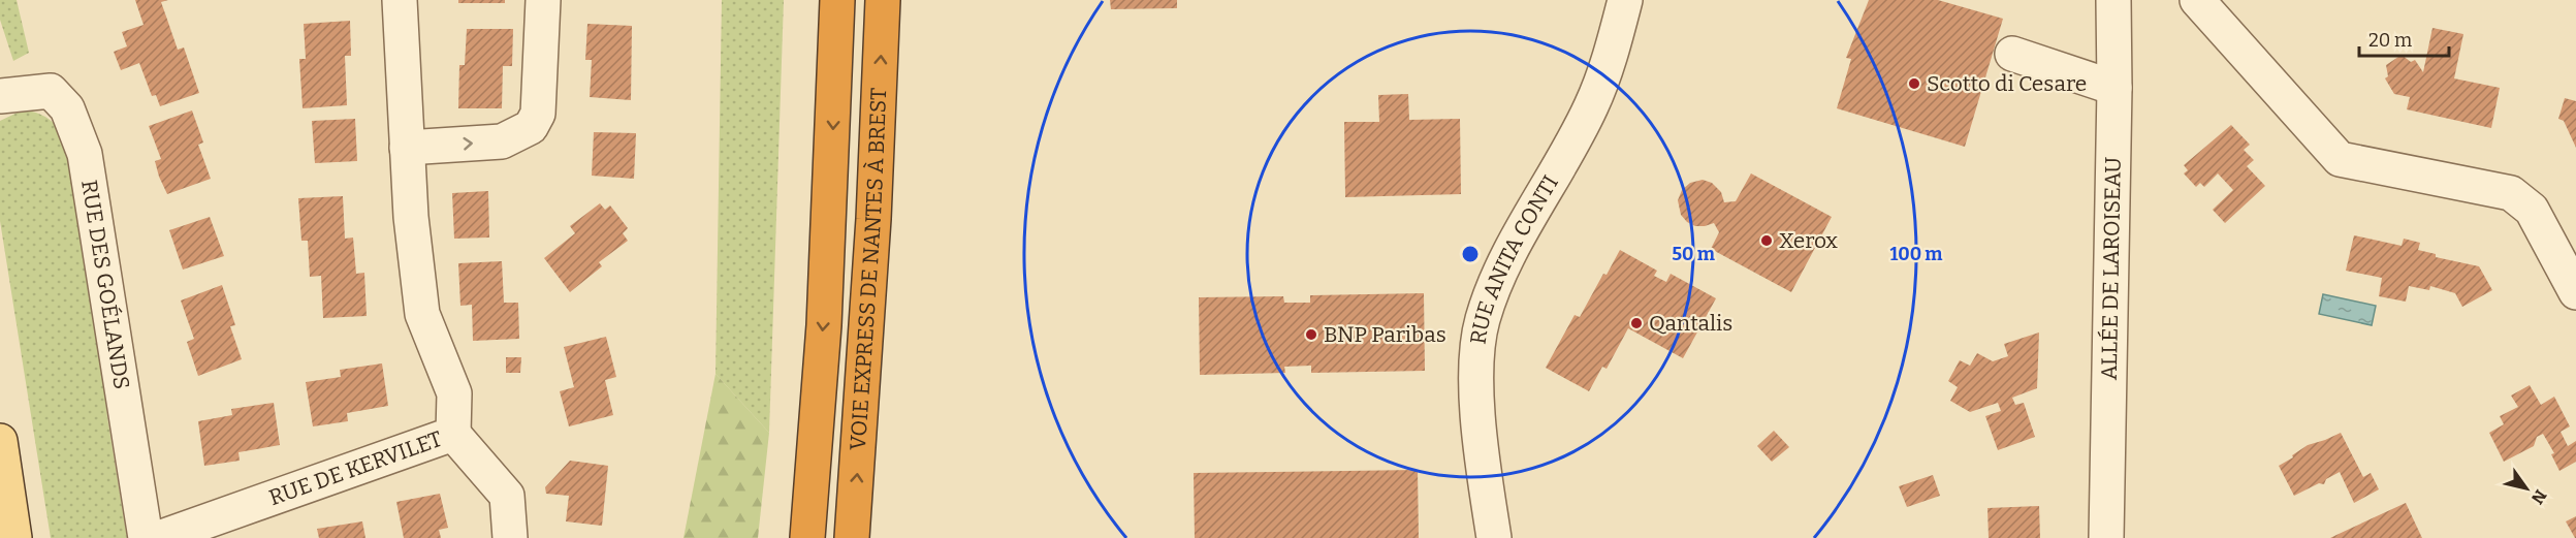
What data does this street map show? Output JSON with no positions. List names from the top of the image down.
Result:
{
  "streets": {
    "highway": ["VOIE EXPRESS DE NANTES À BREST"],
    "street": [
      "RUE ANITA CONTI",
      "ALLÉE DE LAROISEAU",
      "RUE DES GOÉLANDS",
      "RUE DE KERVILET"
    ]
  },
  "places": [
    "Scotto di Cesare",
    "Xerox",
    "Qantalis",
    "BNP Paribas"
  ],
  "scale_bar": "20 m",
  "north": "bottom right",
  "rings": ["50 m", "100 m"]
}
